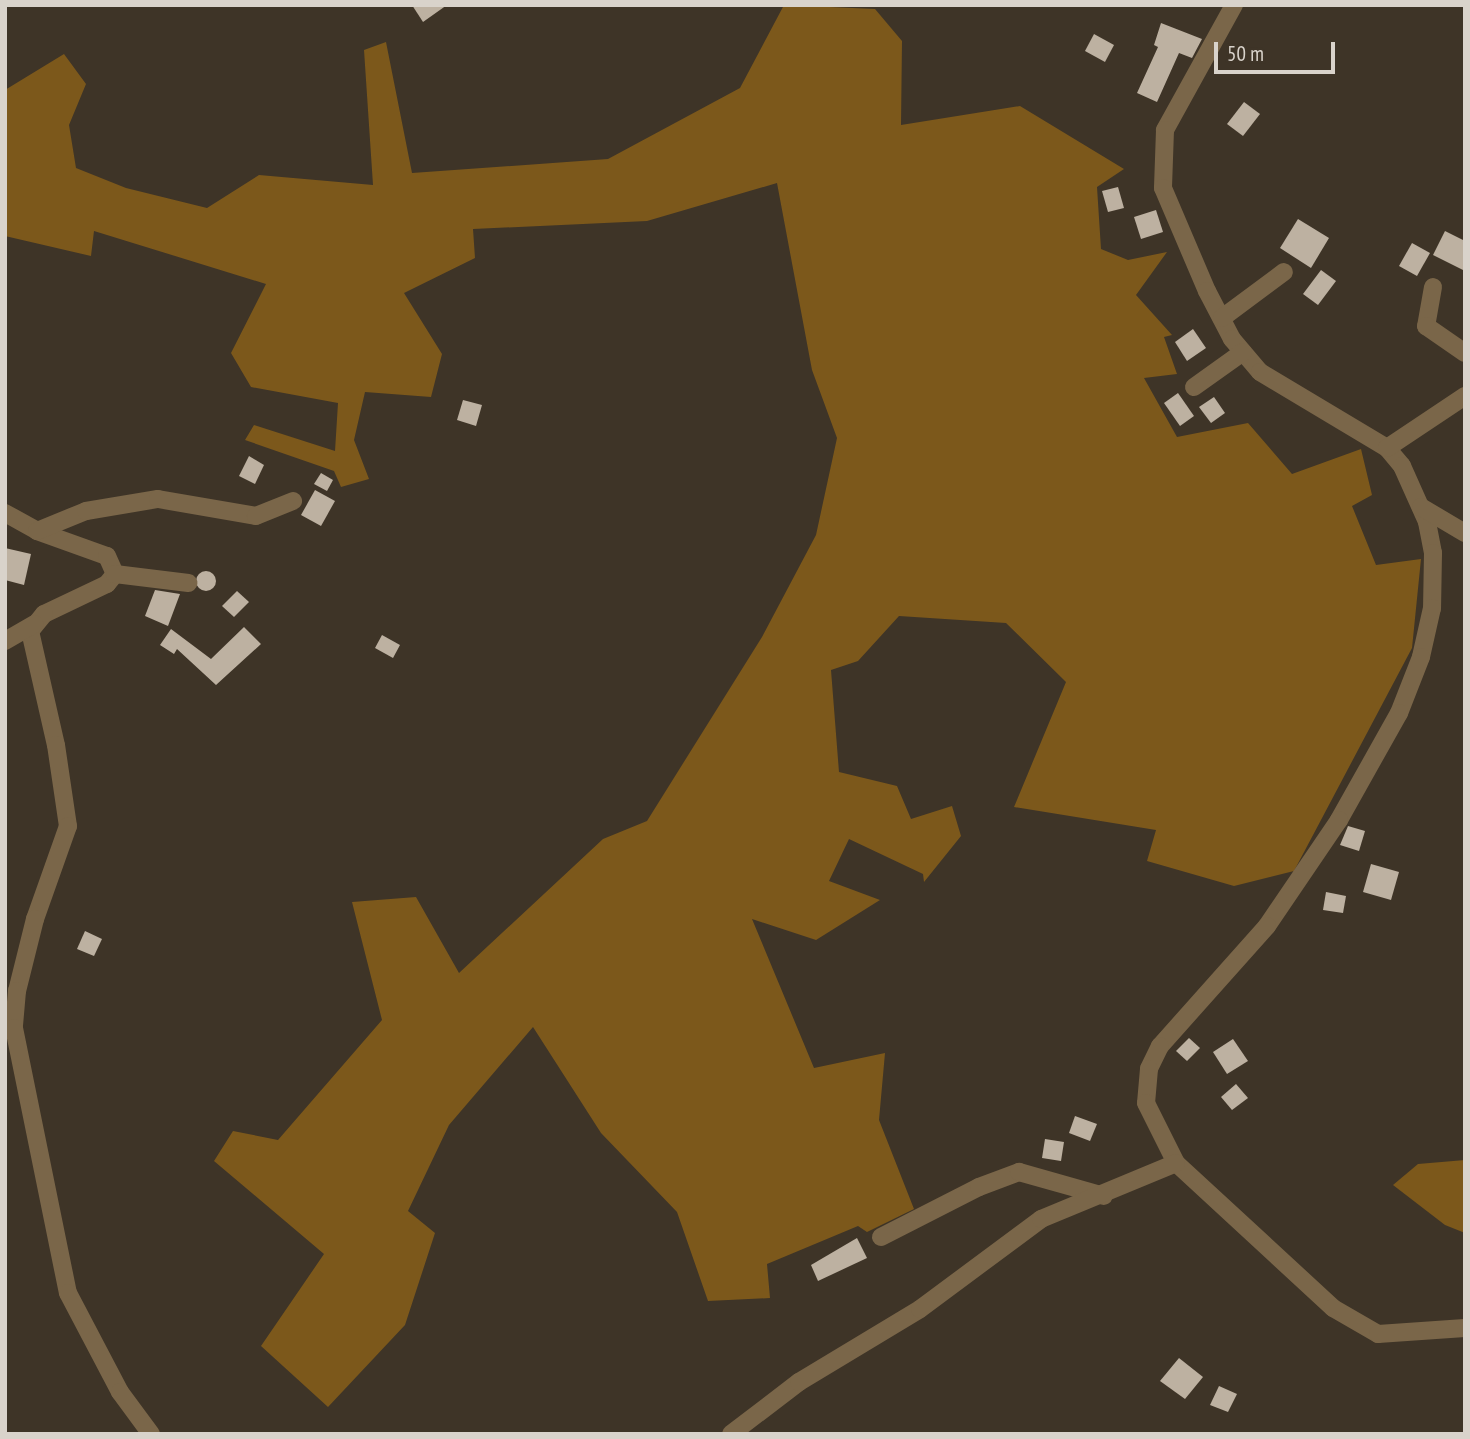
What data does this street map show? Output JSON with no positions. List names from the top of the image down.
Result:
{
  "scale_bar": "50 m"
}
